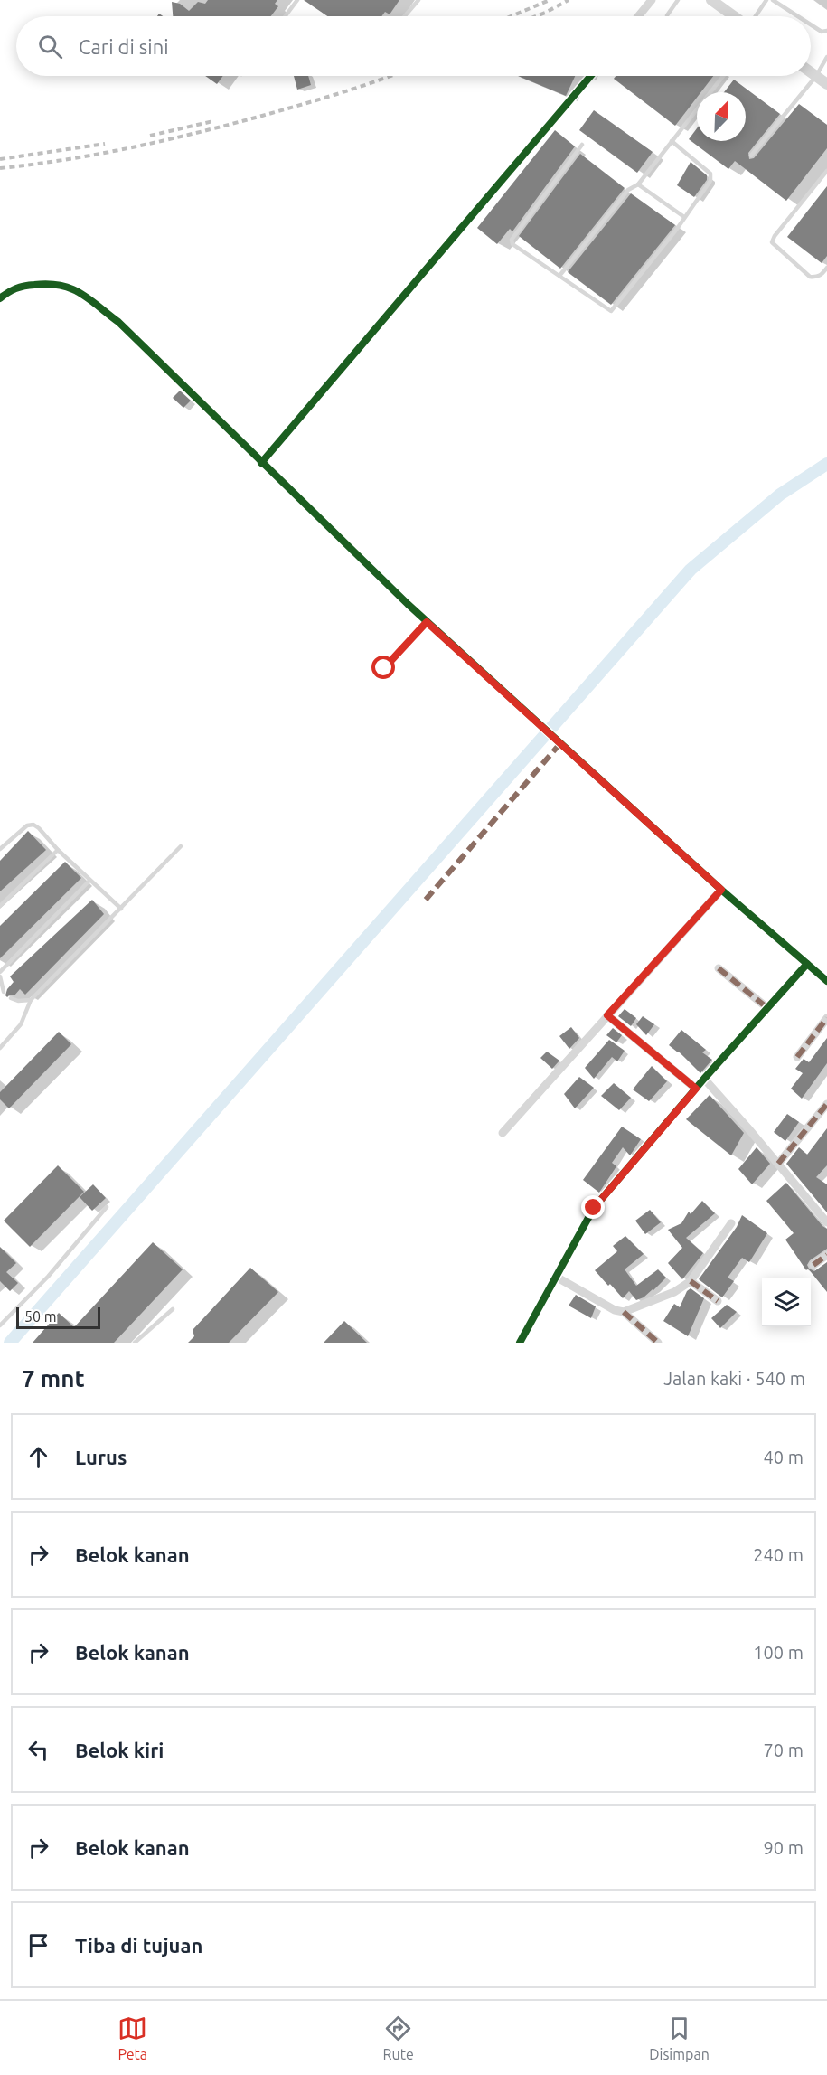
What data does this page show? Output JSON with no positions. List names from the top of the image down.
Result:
{
  "scale_bar": "50 m",
  "north": "top right",
  "page": {
    "search": "Cari di sini",
    "scale": "50 m",
    "heading": ["7 mnt", "Jalan kaki · 540 m"],
    "list": [
      ["Lurus", "40 m"],
      ["Belok kanan", "240 m"],
      ["Belok kanan", "100 m"],
      ["Belok kiri", "70 m"],
      ["Belok kanan", "90 m"],
      "Tiba di tujuan"
    ],
    "nav": ["Peta", "Rute", "Disimpan"]
  }
}
